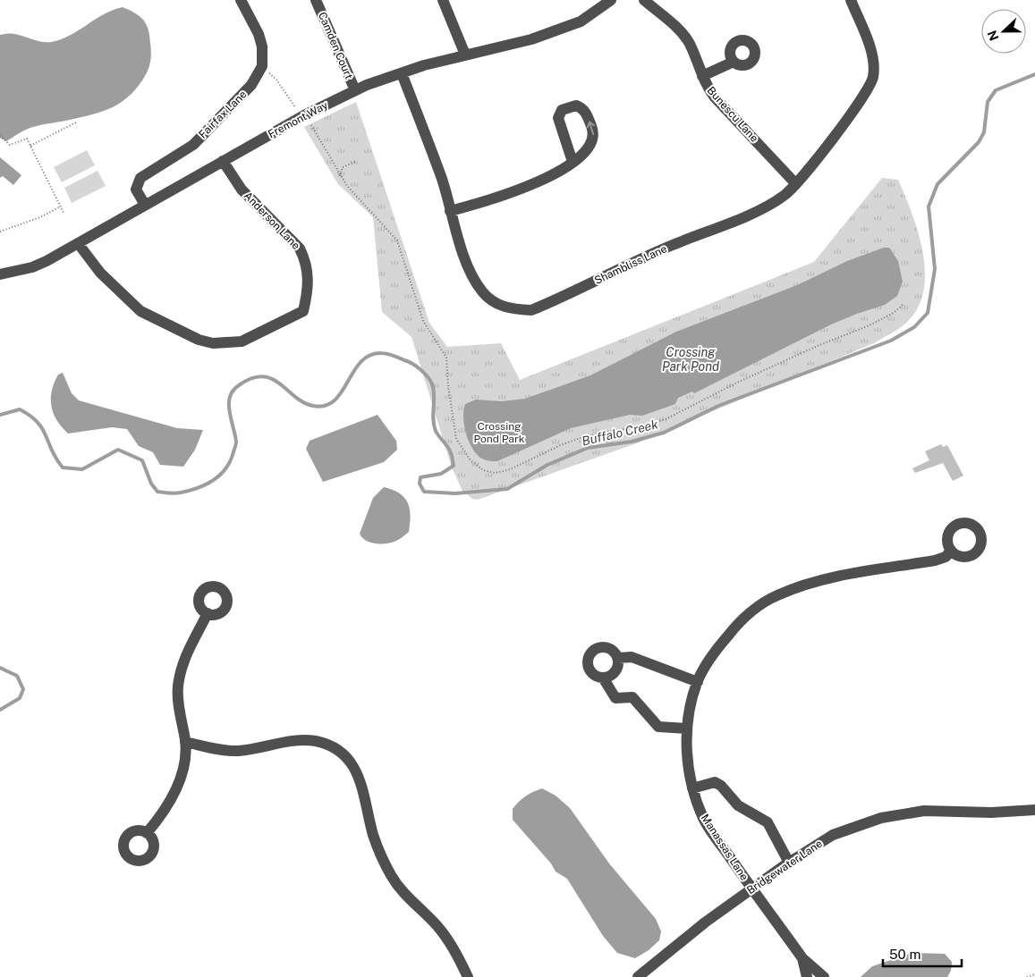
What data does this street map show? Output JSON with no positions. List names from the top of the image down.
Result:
{
  "streets": {
    "street": [
      "Camden Court",
      "Fairfax Lane",
      "Bunescu Lane",
      "Fremont Way",
      "Anderson Lane",
      "Shambliss Lane",
      "Manassas Lane",
      "Bridgewater Lane"
    ]
  },
  "crossings": [
    ["Camden Court", "Fremont Way"],
    ["Fairfax Lane", "Fremont Way"],
    ["Bunescu Lane", "Shambliss Lane"],
    ["Fremont Way", "Anderson Lane"],
    ["Fremont Way", "Shambliss Lane"],
    ["Manassas Lane", "Bridgewater Lane"]
  ],
  "water": ["Crossing Park Pond", "Buffalo Creek"],
  "parks": ["Crossing Pond Park"],
  "scale_bar": "50 m",
  "north": "left"
}
